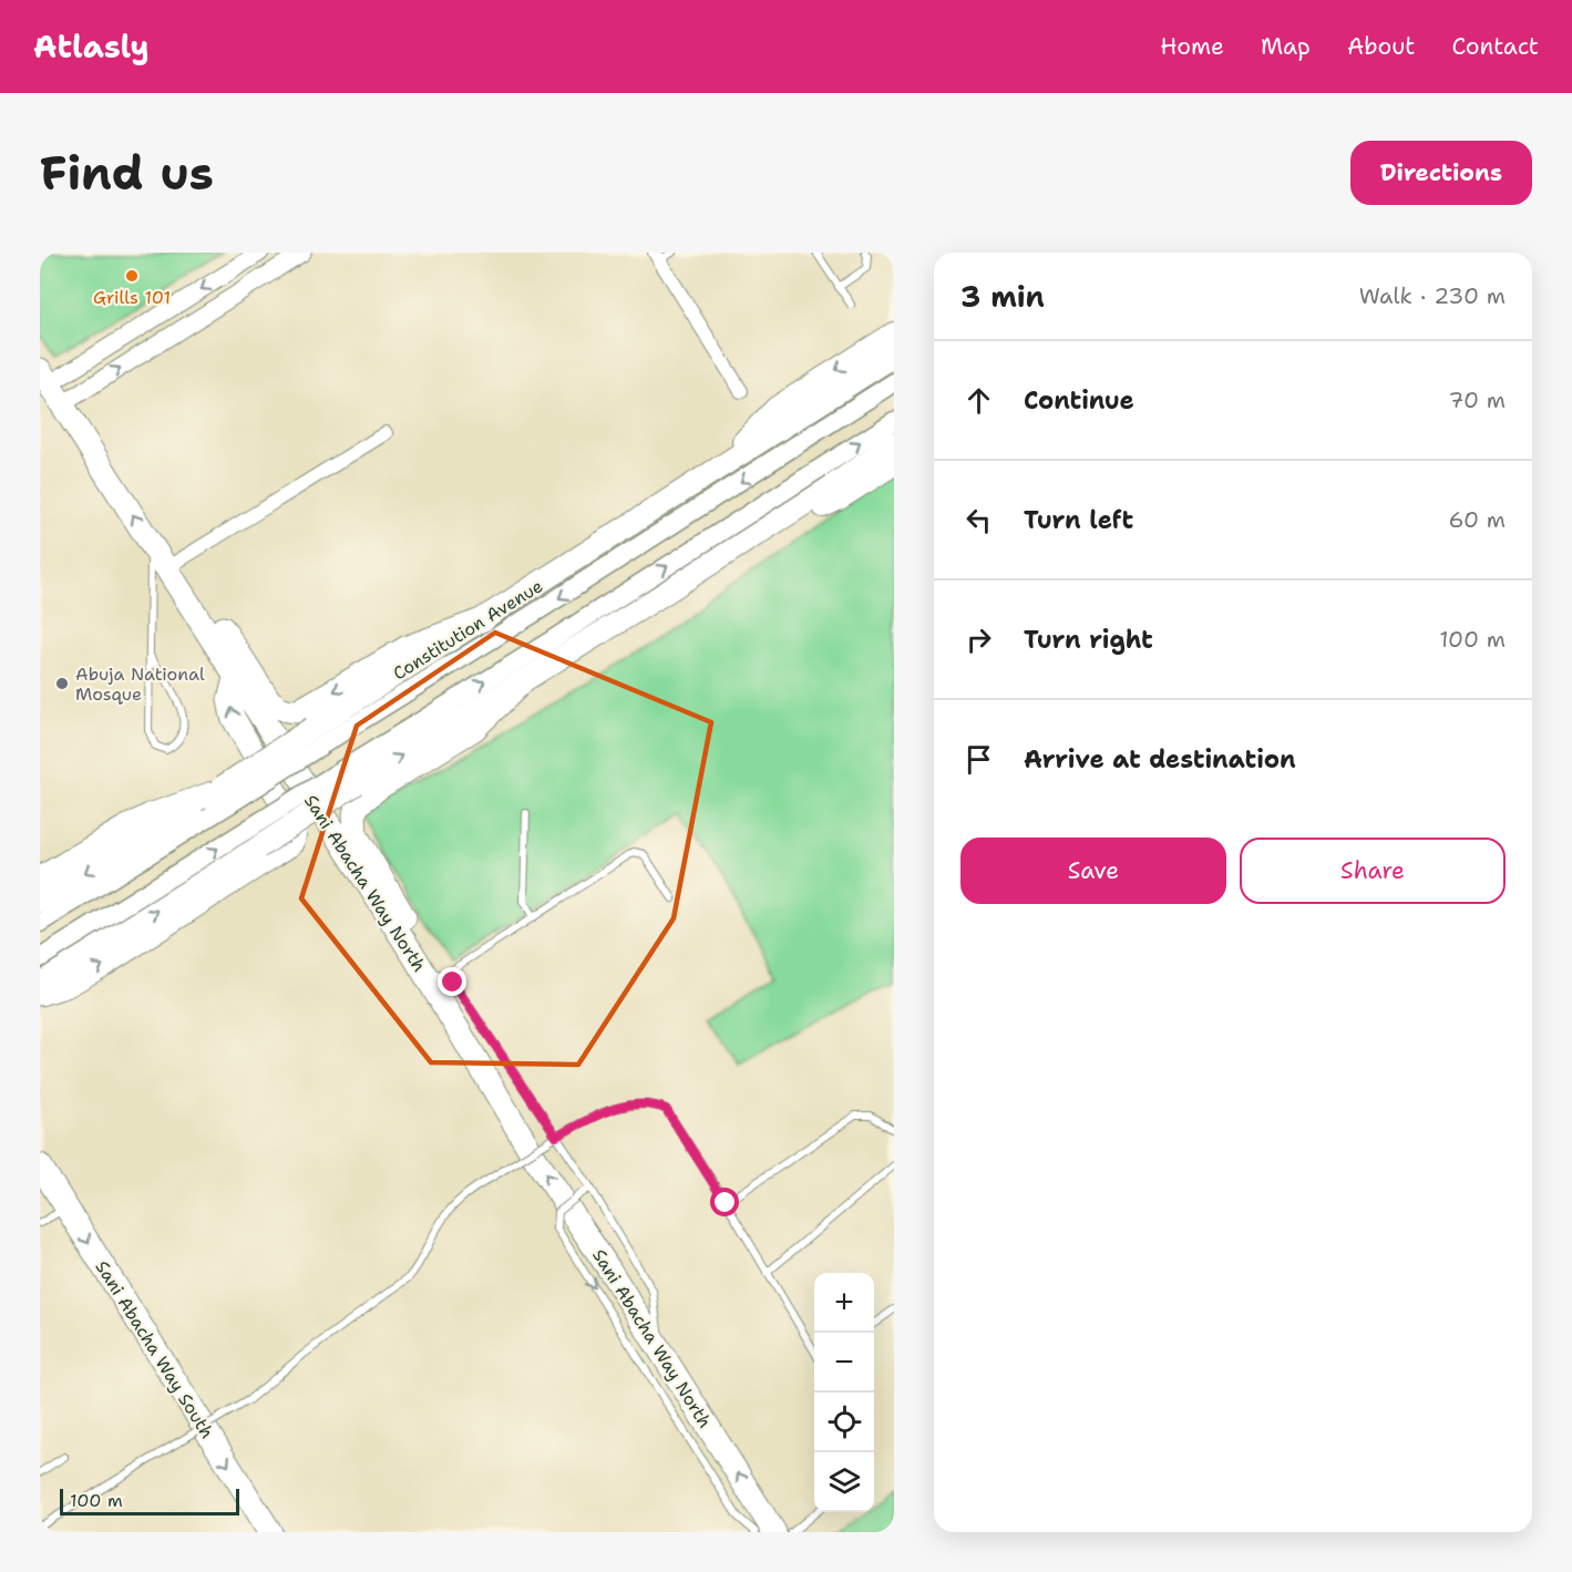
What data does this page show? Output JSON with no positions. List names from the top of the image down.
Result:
{
  "streets": {
    "highway": ["Sani Abacha Way North", "Sani Abacha Way South"],
    "main road": ["Constitution Avenue"]
  },
  "one_way": ["Sani Abacha Way North", "Sani Abacha Way South"],
  "places": ["Grills 101", "Abuja National Mosque"],
  "scale_bar": "100 m",
  "page": {
    "header": "Atlasly",
    "nav": [
      "Home",
      "Map",
      "About",
      "Contact"
    ],
    "buttons": [
      "Directions",
      ["Save", "Share"]
    ],
    "title": "Find us",
    "heading": ["3 min", "Walk · 230 m"],
    "list": [
      ["Continue", "70 m"],
      ["Turn left", "60 m"],
      ["Turn right", "100 m"],
      "Arrive at destination"
    ],
    "map_buttons": ["+", "−"],
    "scale": "100 m"
  }
}
